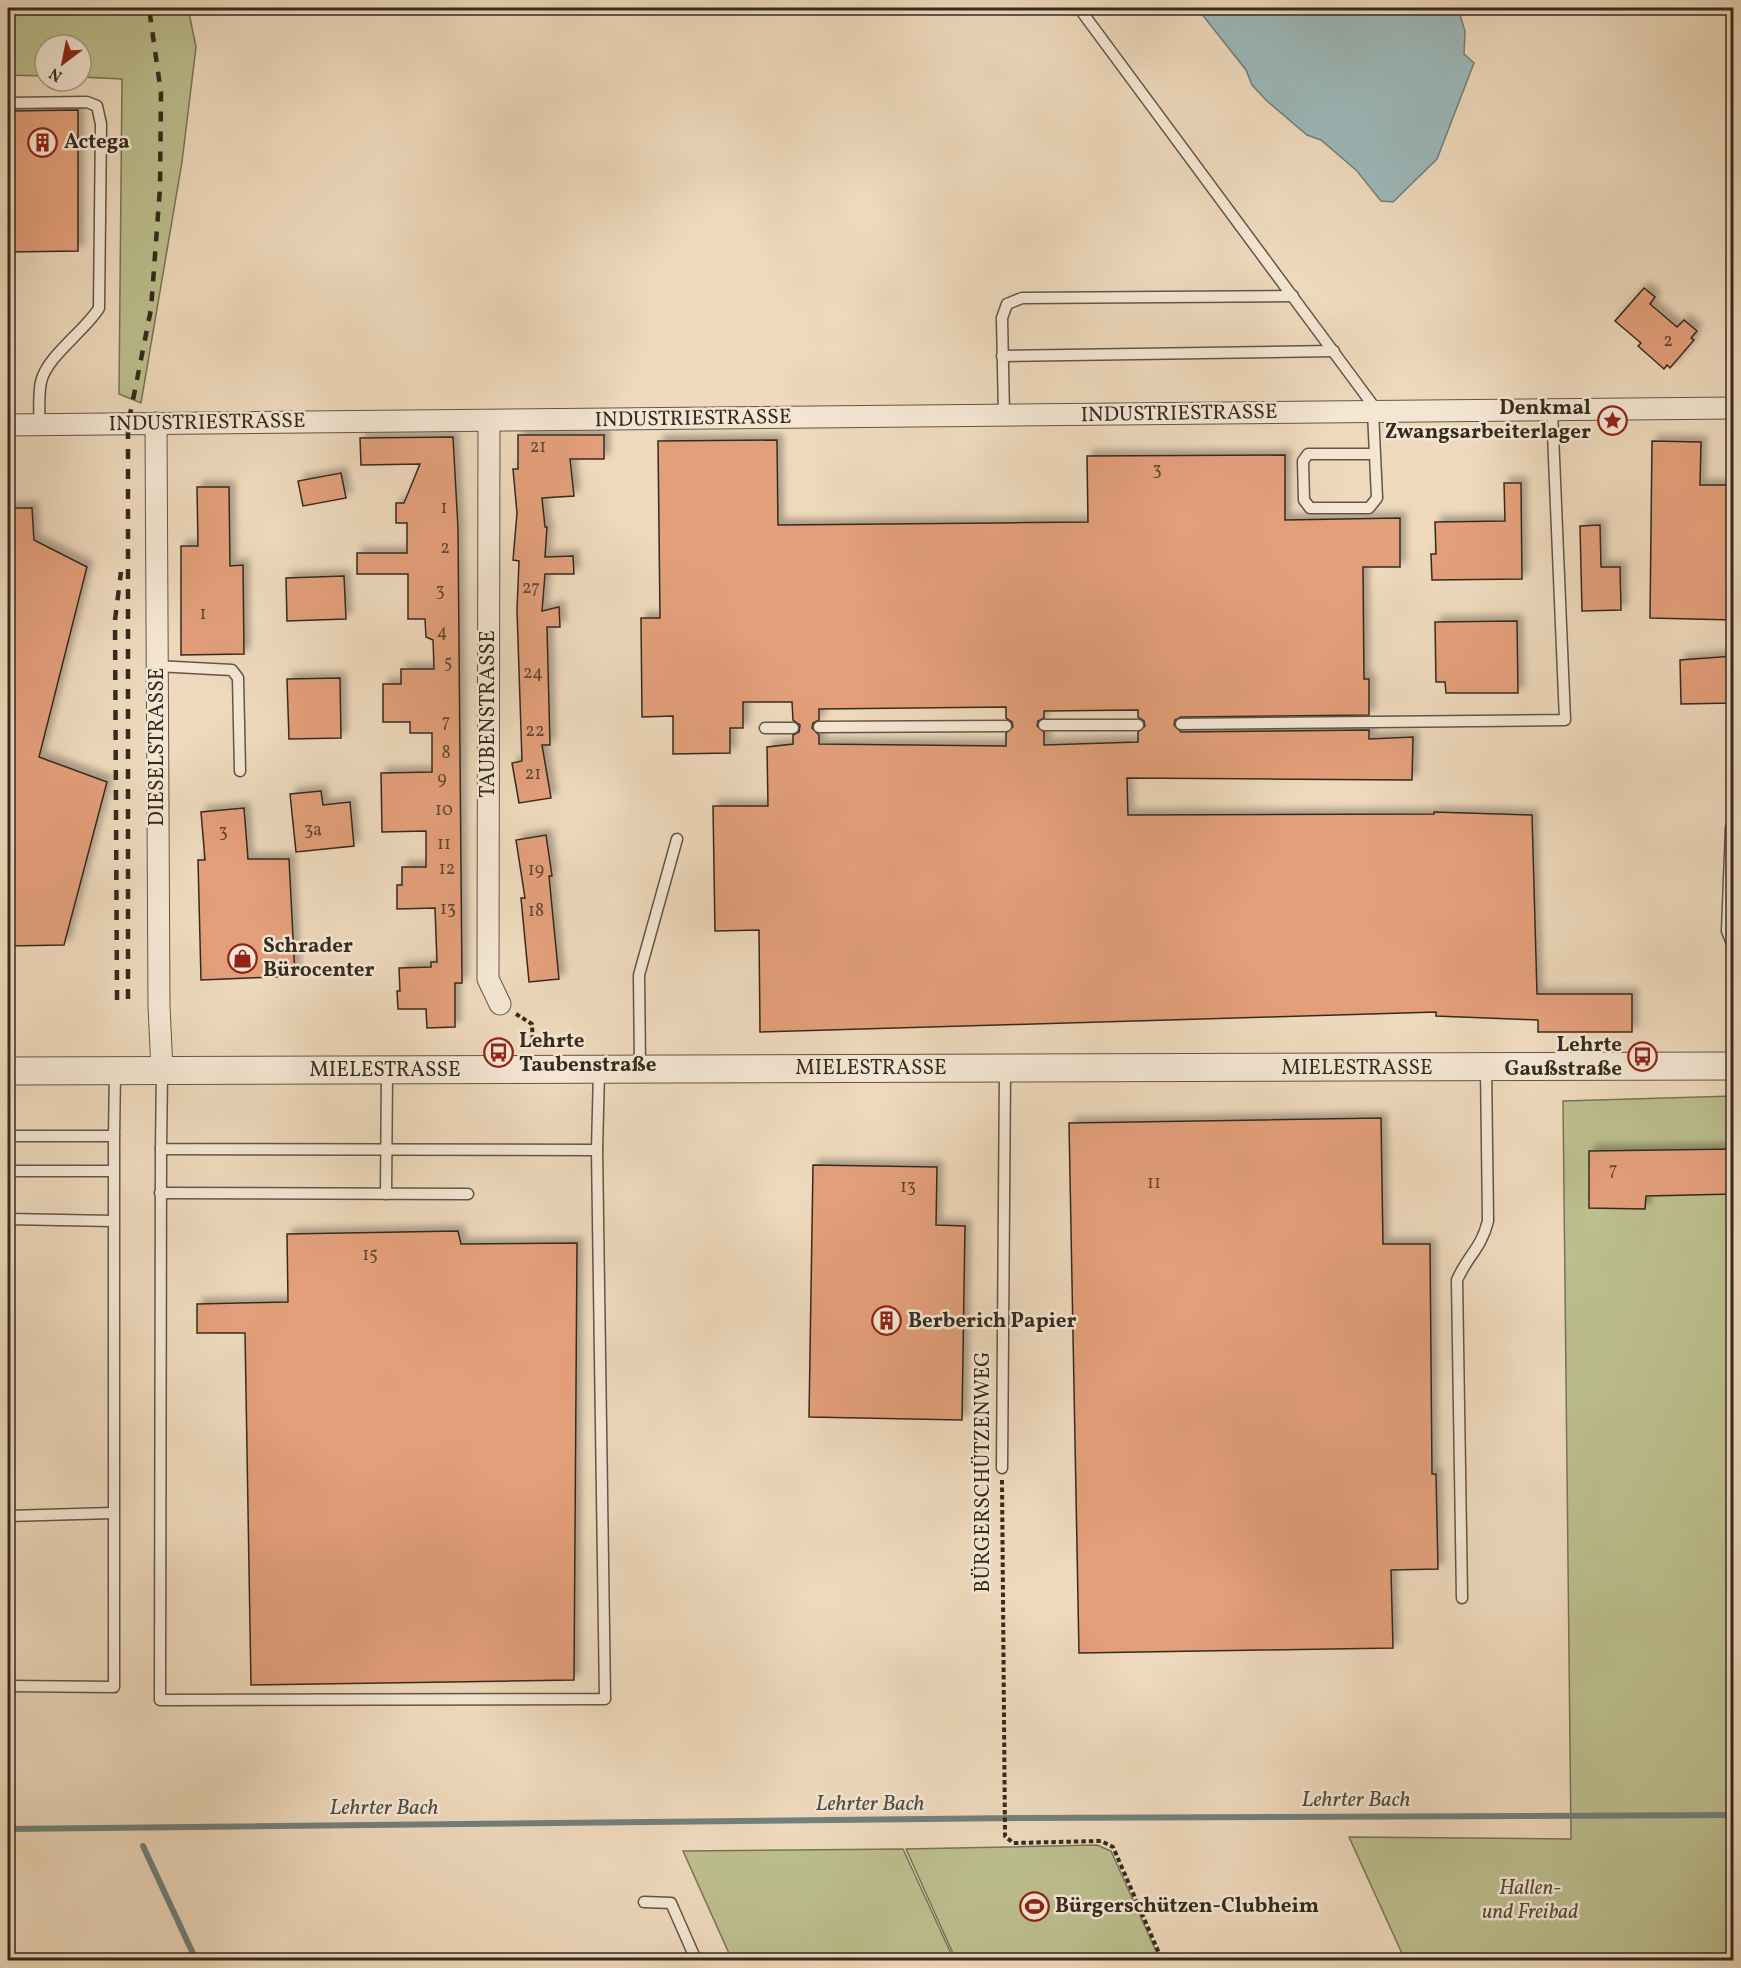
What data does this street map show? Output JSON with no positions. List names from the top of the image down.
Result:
{
  "streets": {
    "street": [
      "INDUSTRIESTRASSE",
      "TAUBENSTRASSE",
      "DIESELSTRASSE",
      "MIELESTRASSE"
    ],
    "lane": ["BÜRGERSCHÜTZENWEG"]
  },
  "crossings": [
    ["INDUSTRIESTRASSE", "TAUBENSTRASSE"],
    ["INDUSTRIESTRASSE", "DIESELSTRASSE"],
    ["DIESELSTRASSE", "MIELESTRASSE"],
    ["MIELESTRASSE", "BÜRGERSCHÜTZENWEG"]
  ],
  "water": ["Lehrter Bach"],
  "parks": ["Hallen- und Freibad"],
  "places": {
    "building": ["Actega", "Berberich Papier"],
    "place": ["Denkmal Zwangsarbeiterlager"],
    "shop": ["Schrader Bürocenter"],
    "bus stop": ["Lehrte Taubenstraße", "Lehrte Gaußstraße"],
    "sports": ["Bürgerschützen-Clubheim"]
  },
  "house_numbers": [
    "2",
    "21",
    "3",
    "1",
    "2",
    "27",
    "3",
    "1",
    "4",
    "5",
    "24",
    "7",
    "22",
    "8",
    "21",
    "9",
    "10",
    "3a",
    "3",
    "11",
    "12",
    "19",
    "13",
    "18",
    "7",
    "11",
    "13",
    "15"
  ],
  "north": "bottom left"
}
